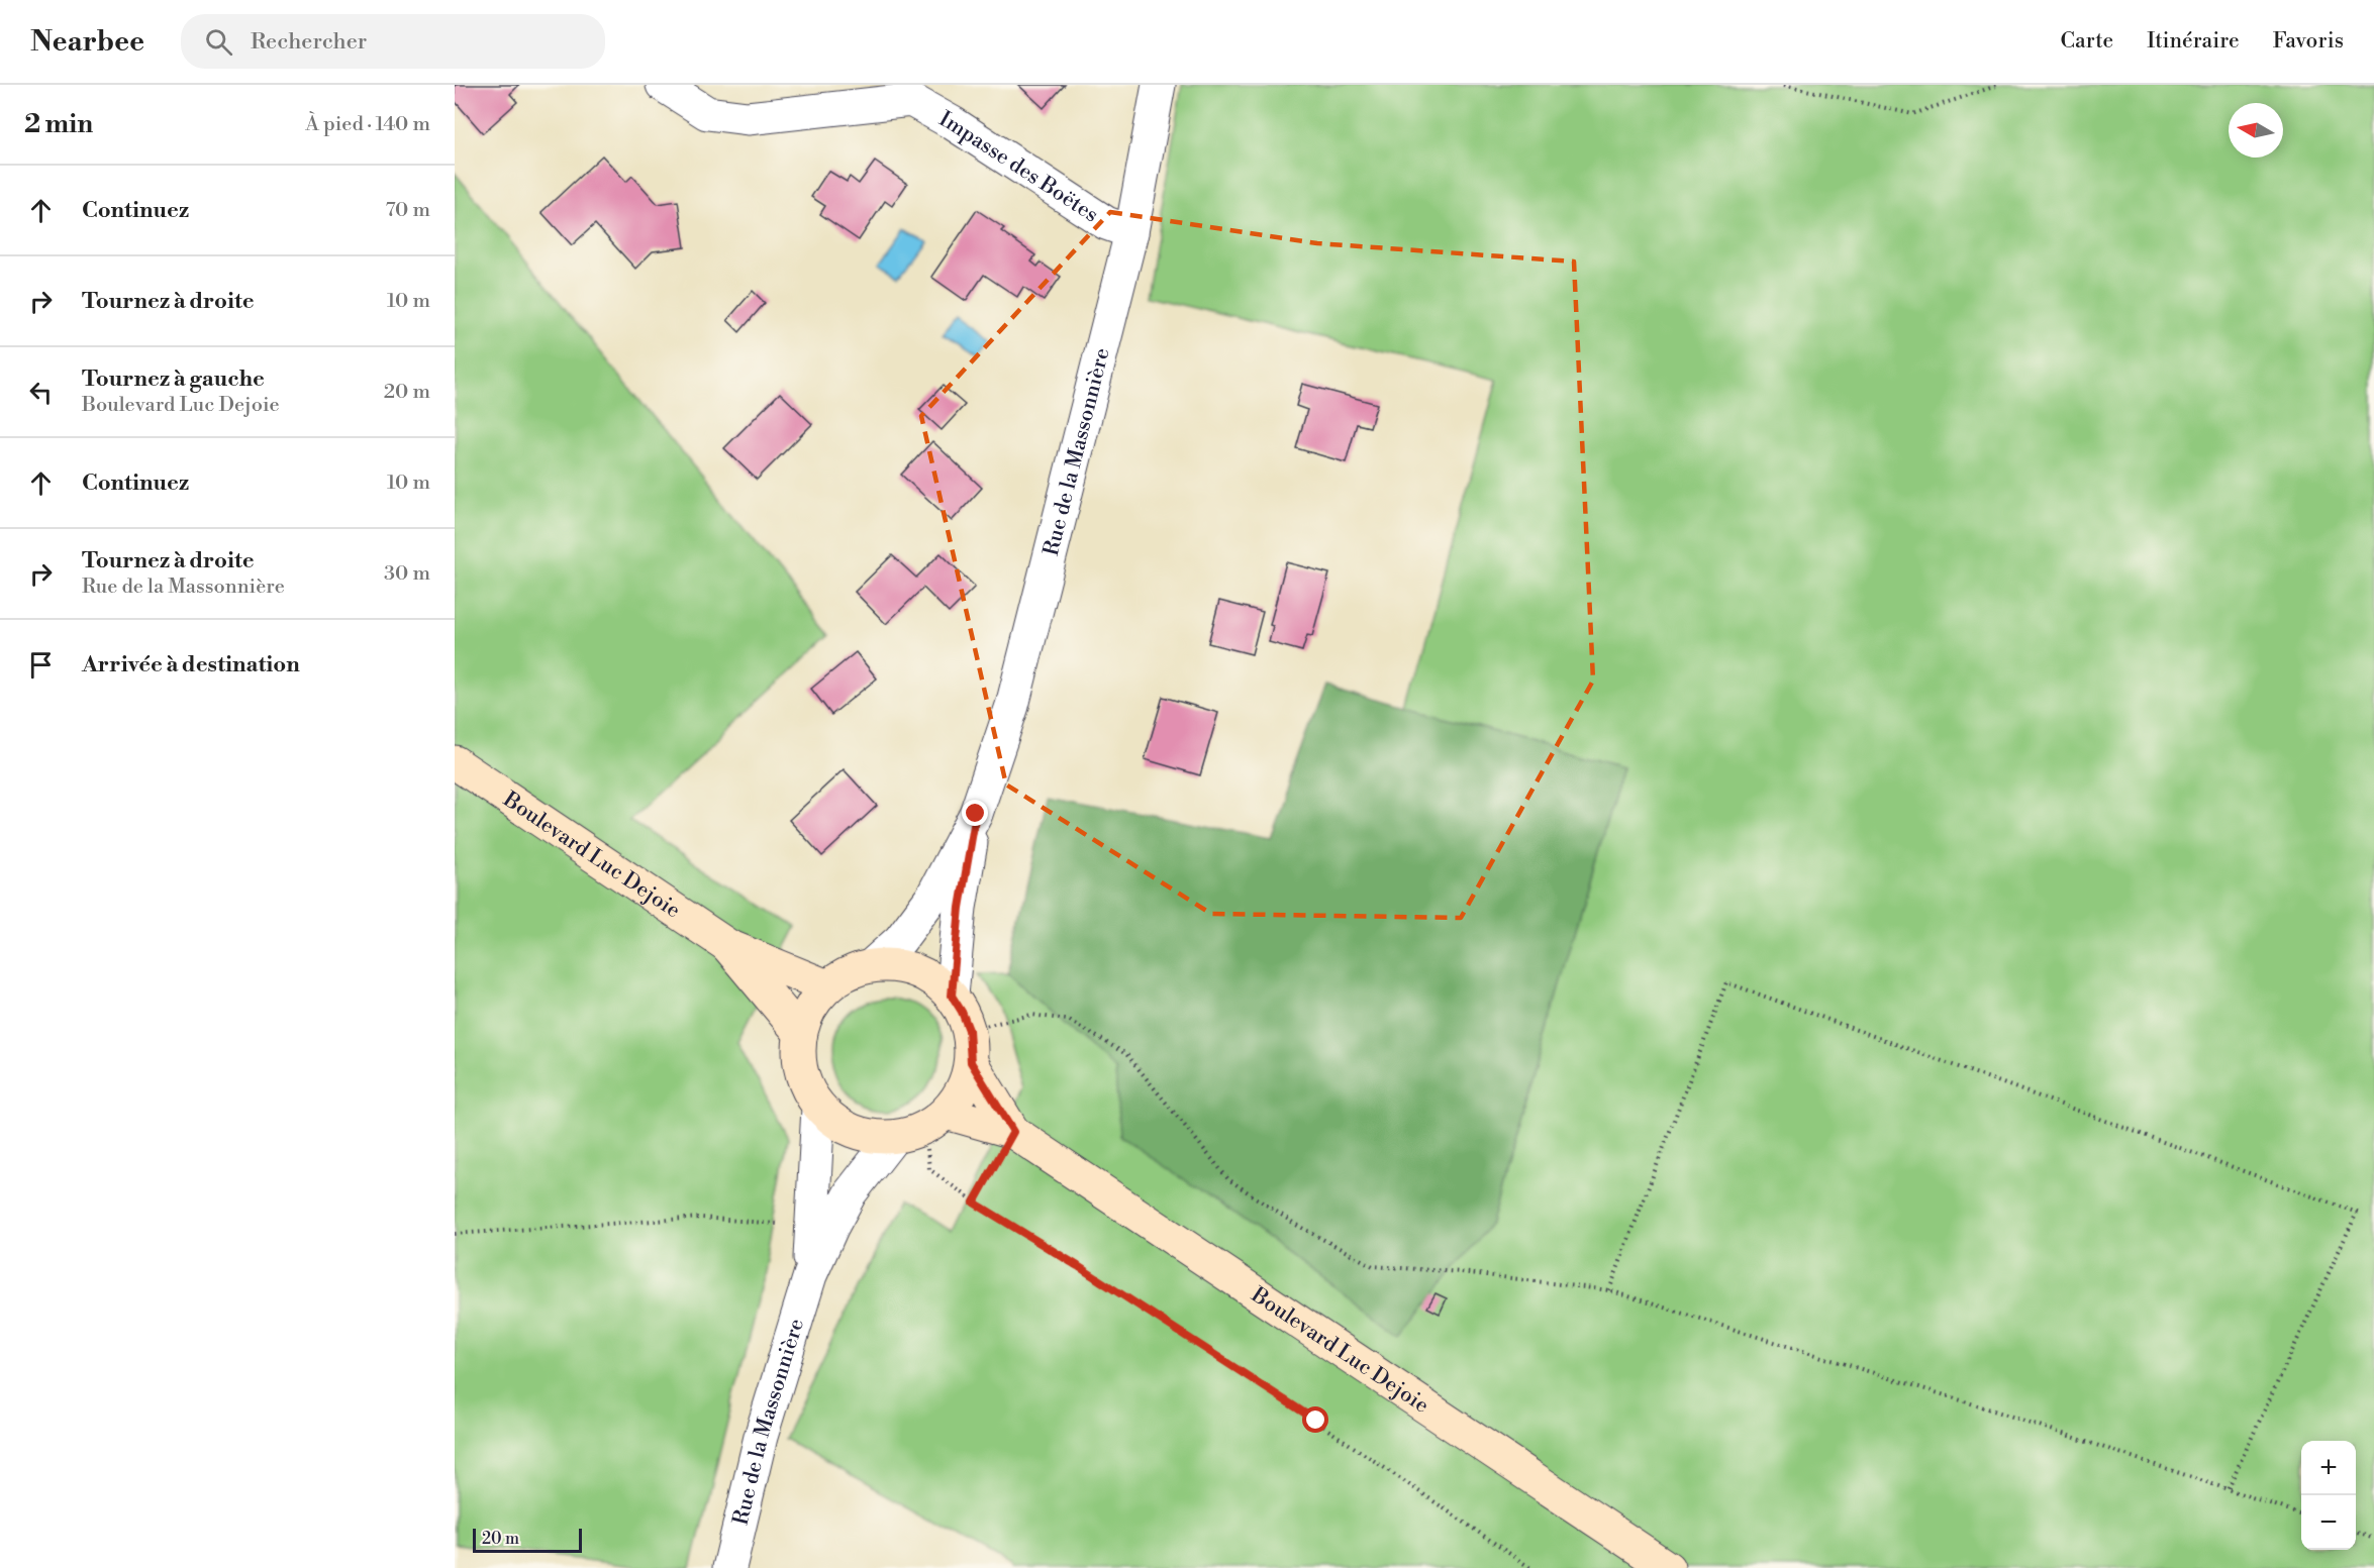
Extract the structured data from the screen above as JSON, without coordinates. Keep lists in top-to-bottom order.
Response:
{
  "streets": {
    "main road": ["Boulevard Luc Dejoie"],
    "street": ["Impasse des Boëtes", "Rue de la Massonnière"]
  },
  "crossings": [
    ["Impasse des Boëtes", "Rue de la Massonnière"],
    ["Rue de la Massonnière", "Boulevard Luc Dejoie"]
  ],
  "scale_bar": "20 m",
  "north": "left",
  "page": {
    "header": "Nearbee",
    "search": "Rechercher",
    "nav": ["Carte", "Itinéraire", "Favoris"],
    "heading": ["2 min", "À pied · 140 m"],
    "list": [
      ["Continuez", "70 m"],
      ["Tournez à droite", "10 m"],
      ["Tournez à gauche", "Boulevard Luc Dejoie", "20 m"],
      ["Continuez", "10 m"],
      ["Tournez à droite", "Rue de la Massonnière", "30 m"],
      "Arrivée à destination"
    ],
    "map_buttons": ["+", "−"],
    "scale": "20 m"
  }
}
